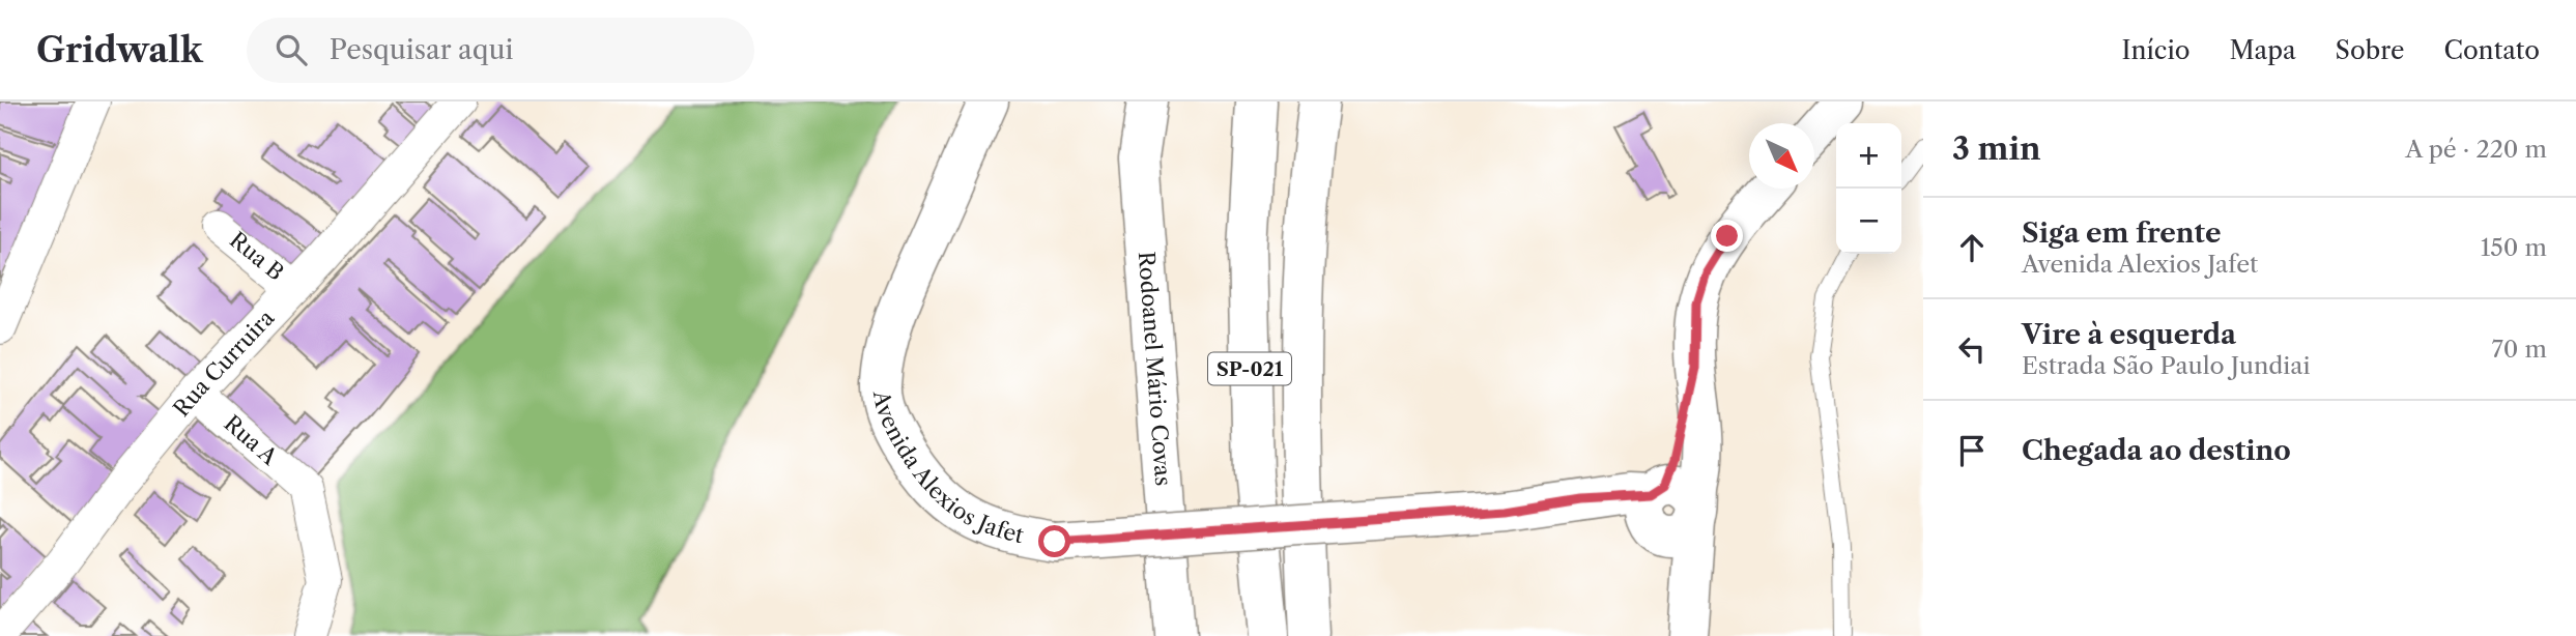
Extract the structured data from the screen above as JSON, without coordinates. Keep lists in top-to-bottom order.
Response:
{
  "streets": {
    "main road": ["Rodoanel Mário Covas", "SP-021", "Avenida Alexios Jafet"],
    "street": ["Rua B", "Rua Curruira", "Rua A"]
  },
  "crossings": [
    ["Rua B", "Rua Curruira"],
    ["Rua Curruira", "Rua A"]
  ],
  "north": "bottom right",
  "page": {
    "header": "Gridwalk",
    "search": "Pesquisar aqui",
    "nav": [
      "Início",
      "Mapa",
      "Sobre",
      "Contato"
    ],
    "heading": ["3 min", "A pé · 220 m"],
    "map_buttons": ["+", "−"],
    "list": [
      ["Siga em frente", "Avenida Alexios Jafet", "150 m"],
      ["Vire à esquerda", "Estrada São Paulo Jundiai", "70 m"],
      "Chegada ao destino"
    ]
  }
}
